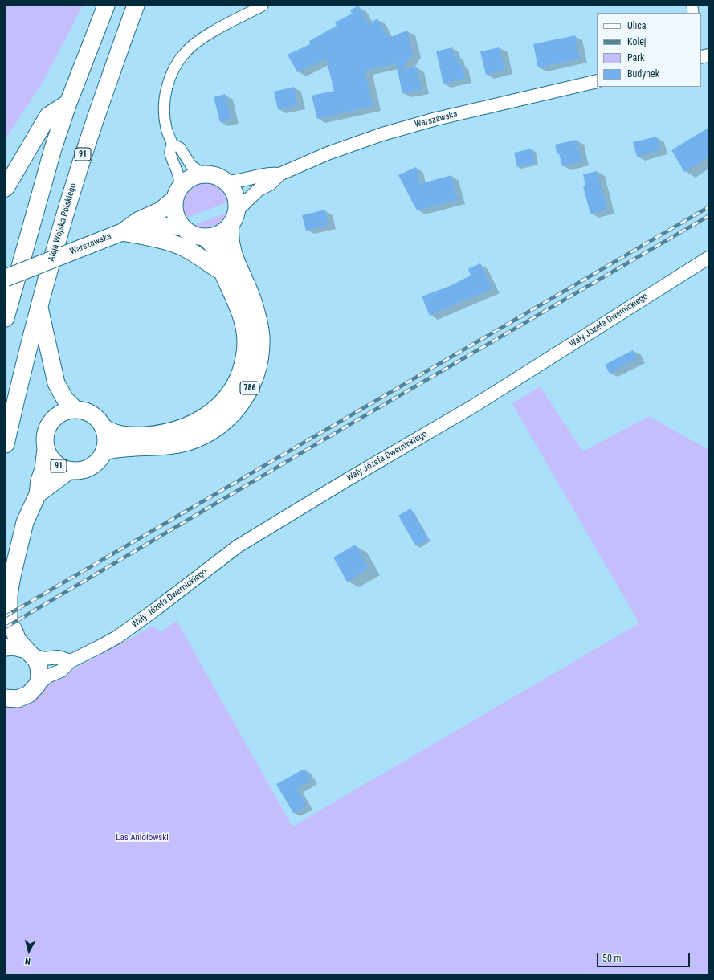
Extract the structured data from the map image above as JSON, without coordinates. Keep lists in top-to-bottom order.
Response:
{
  "streets": {
    "main road": [
      "Warszawska",
      "91",
      "Aleja Wojska Polskiego",
      "786"
    ],
    "street": ["Wały Józefa Dwernickiego"]
  },
  "crossings": [
    ["Warszawska", "91"],
    ["Warszawska", "786"],
    ["91", "786"]
  ],
  "parks": ["Las Aniołowski"],
  "legend": [
    "Ulica",
    "Kolej",
    "Park",
    "Budynek"
  ],
  "scale_bar": "50 m",
  "north": "bottom"
}
